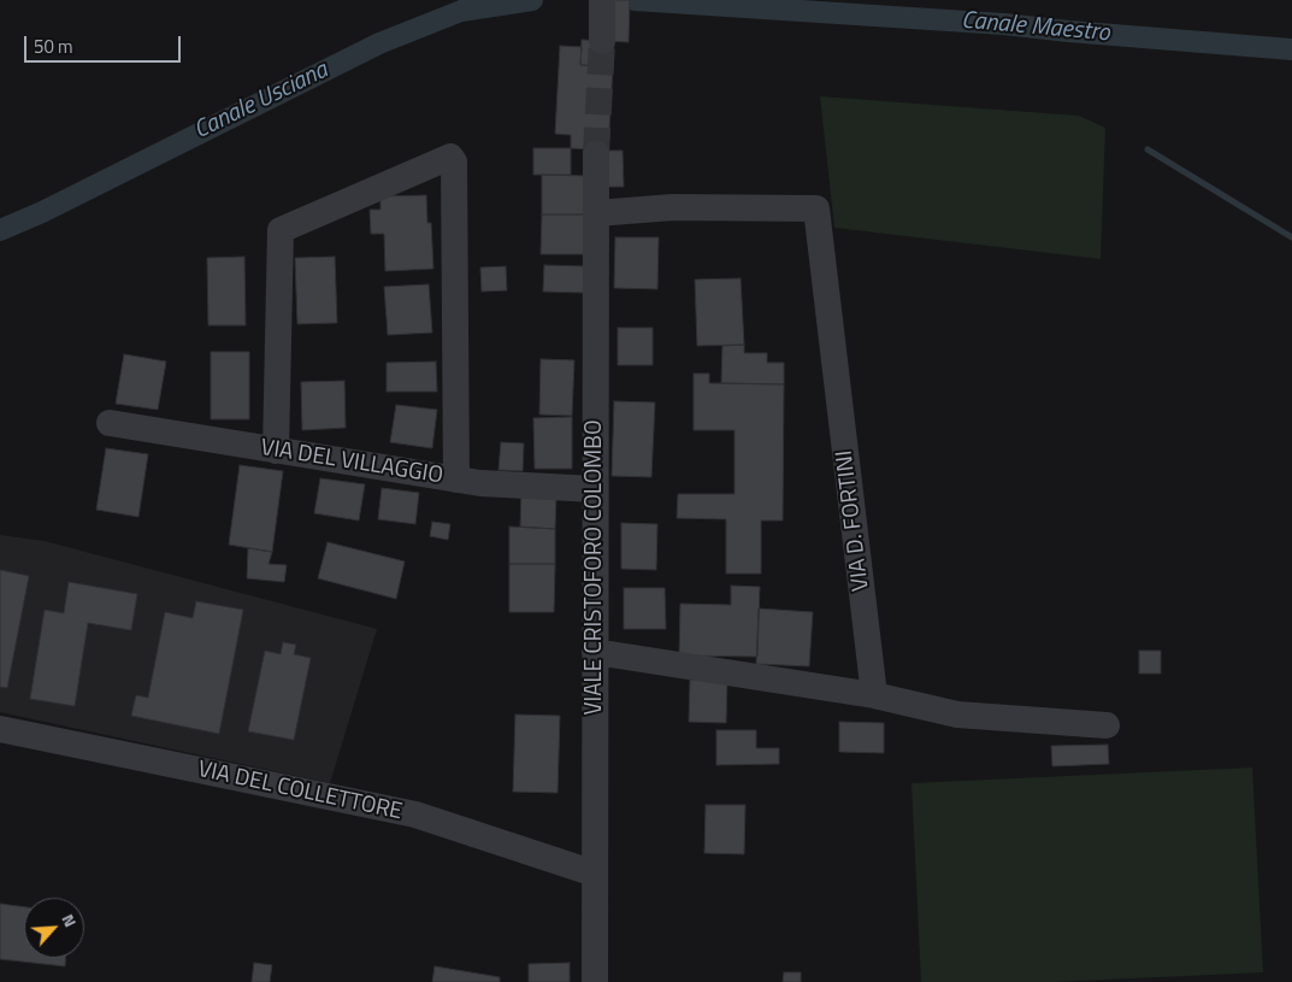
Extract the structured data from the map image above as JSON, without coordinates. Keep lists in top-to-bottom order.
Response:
{
  "streets": {
    "street": [
      "VIA DEL VILLAGGIO",
      "VIA D. FORTINI",
      "VIALE CRISTOFORO COLOMBO",
      "VIA DEL COLLETTORE"
    ]
  },
  "crossings": [
    ["VIA DEL VILLAGGIO", "VIALE CRISTOFORO COLOMBO"],
    ["VIA D. FORTINI", "VIALE CRISTOFORO COLOMBO"],
    ["VIALE CRISTOFORO COLOMBO", "VIA DEL COLLETTORE"]
  ],
  "water": ["Canale Maestro", "Canale Usciana"],
  "scale_bar": "50 m",
  "north": "top right"
}
